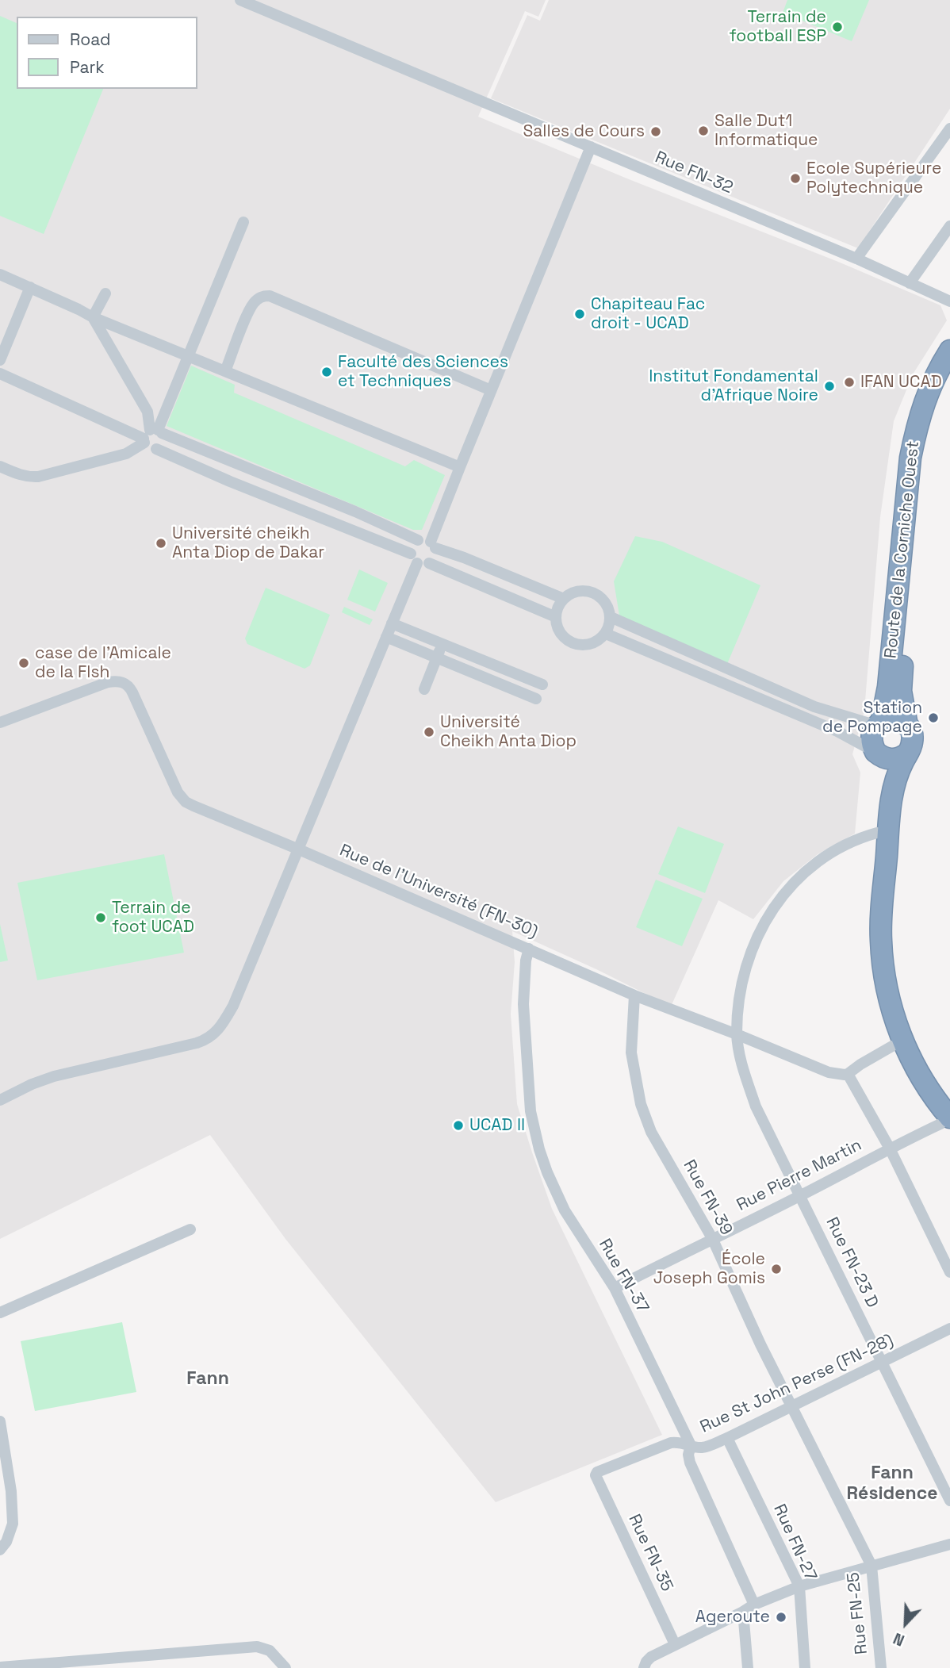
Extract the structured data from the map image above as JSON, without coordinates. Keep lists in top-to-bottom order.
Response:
{
  "streets": {
    "highway": ["Route de la Corniche Ouest"],
    "street": [
      "Rue FN-32",
      "Rue de l'Université (FN-30)",
      "Rue Pierre Martin",
      "Rue FN-39",
      "Rue FN-23 D",
      "Rue FN-37",
      "Rue St John Perse (FN-28)",
      "Rue FN-27",
      "Rue FN-35",
      "Rue FN-25"
    ]
  },
  "crossings": [
    ["Rue de l'Université (FN-30)", "Rue FN-39"],
    ["Rue de l'Université (FN-30)", "Rue FN-23 D"],
    ["Rue de l'Université (FN-30)", "Rue FN-37"],
    ["Rue Pierre Martin", "Rue FN-39"],
    ["Rue Pierre Martin", "Rue FN-23 D"],
    ["Rue Pierre Martin", "Rue FN-37"],
    ["Rue FN-39", "Rue St John Perse (FN-28)"],
    ["Rue FN-39", "Rue FN-25"],
    ["Rue FN-23 D", "Rue St John Perse (FN-28)"],
    ["Rue FN-37", "Rue St John Perse (FN-28)"],
    ["Rue St John Perse (FN-28)", "Rue FN-27"],
    ["Rue St John Perse (FN-28)", "Rue FN-35"],
    ["Rue St John Perse (FN-28)", "Rue FN-25"]
  ],
  "districts": ["Fann", "Fann Résidence"],
  "places": [
    "Terrain de football ESP",
    "Salle Dut1 Informatique",
    "Salles de Cours",
    "Ecole Supérieure Polytechnique",
    "Chapiteau Fac droit - UCAD",
    "Faculté des Sciences et Techniques",
    "IFAN UCAD",
    "Institut Fondamental d'Afrique Noire",
    "Université cheikh Anta Diop de Dakar",
    "case de l'Amicale de la Flsh",
    "Station de Pompage",
    "Université Cheikh Anta Diop",
    "Terrain de foot UCAD",
    "UCAD II",
    "École Joseph Gomis",
    "Ageroute"
  ],
  "legend": ["Road", "Park"],
  "north": "bottom left"
}
